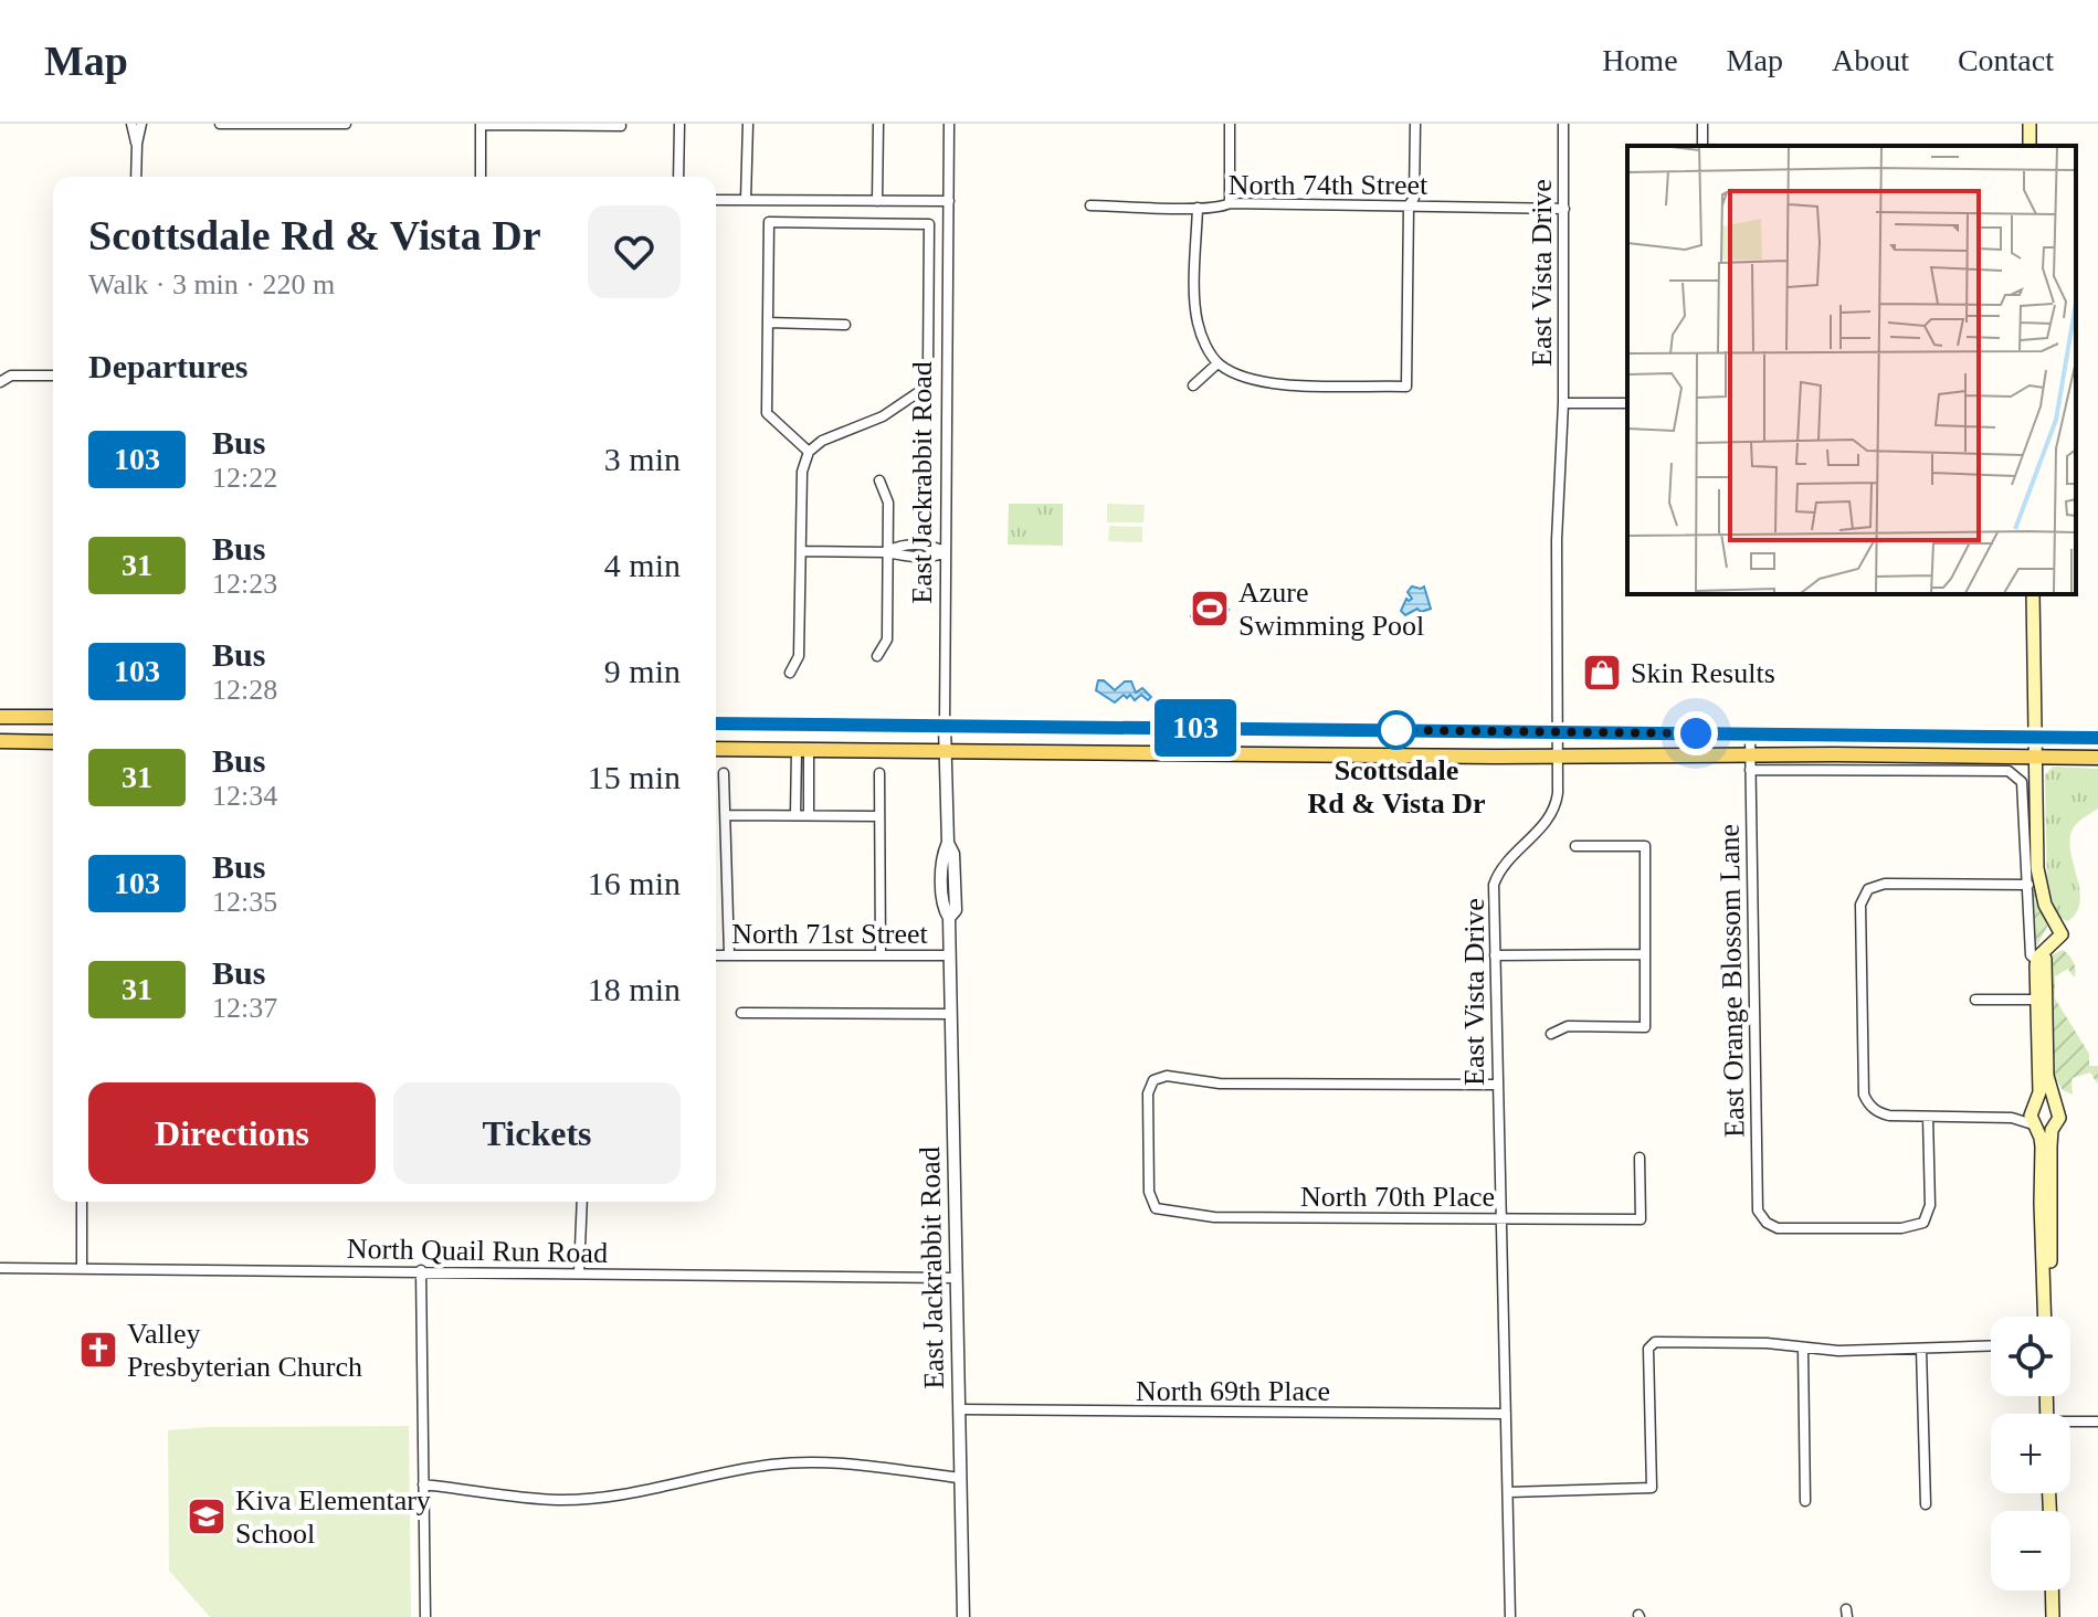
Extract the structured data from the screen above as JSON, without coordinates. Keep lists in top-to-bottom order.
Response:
{
  "streets": {
    "street": [
      "North 74th Street",
      "East Vista Drive",
      "East Jackrabbit Road",
      "North 71st Street",
      "East Orange Blossom Lane",
      "North 70th Place",
      "North Quail Run Road",
      "North 69th Place"
    ]
  },
  "crossings": [
    ["North 74th Street", "East Vista Drive"],
    ["East Vista Drive", "North 70th Place"],
    ["East Vista Drive", "North 69th Place"],
    ["East Jackrabbit Road", "North 71st Street"],
    ["East Jackrabbit Road", "North Quail Run Road"],
    ["East Jackrabbit Road", "North 69th Place"]
  ],
  "places": {
    "sports": ["Azure Swimming Pool"],
    "shop": ["Skin Results"],
    "other": ["Scottsdale Rd & Vista Dr"],
    "church": ["Valley Presbyterian Church"],
    "school or university": ["Kiva Elementary School"]
  },
  "lines": ["bus line 103"],
  "page": {
    "header": "Map",
    "nav": [
      "Home",
      "Map",
      "About",
      "Contact"
    ],
    "on_map": "103",
    "heading": [
      ["Scottsdale Rd & Vista Dr", "Walk · 3 min · 220 m"],
      "Departures"
    ],
    "list": [
      {
        "mark": "103",
        "name": "Bus",
        "note": "12:22",
        "value": "3 min"
      },
      {
        "mark": "31",
        "name": "Bus",
        "note": "12:23",
        "value": "4 min"
      },
      {
        "mark": "103",
        "name": "Bus",
        "note": "12:28",
        "value": "9 min"
      },
      {
        "mark": "31",
        "name": "Bus",
        "note": "12:34",
        "value": "15 min"
      },
      {
        "mark": "103",
        "name": "Bus",
        "note": "12:35",
        "value": "16 min"
      },
      {
        "mark": "31",
        "name": "Bus",
        "note": "12:37",
        "value": "18 min"
      }
    ],
    "buttons": ["Directions", "Tickets"],
    "map_buttons": ["+", "−"]
  }
}
